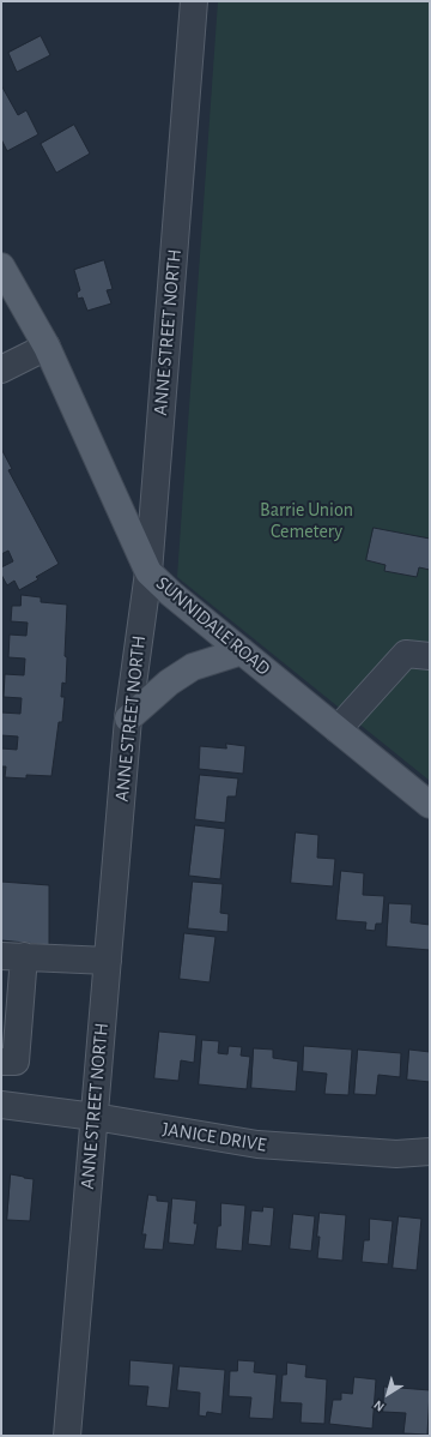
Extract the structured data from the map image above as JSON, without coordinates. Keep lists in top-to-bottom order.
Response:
{
  "streets": {
    "main road": ["SUNNIDALE ROAD"],
    "street": ["ANNE STREET NORTH", "JANICE DRIVE"]
  },
  "crossings": [
    ["ANNE STREET NORTH", "SUNNIDALE ROAD"],
    ["ANNE STREET NORTH", "JANICE DRIVE"]
  ],
  "parks": ["Barrie Union Cemetery"],
  "north": "bottom left"
}
